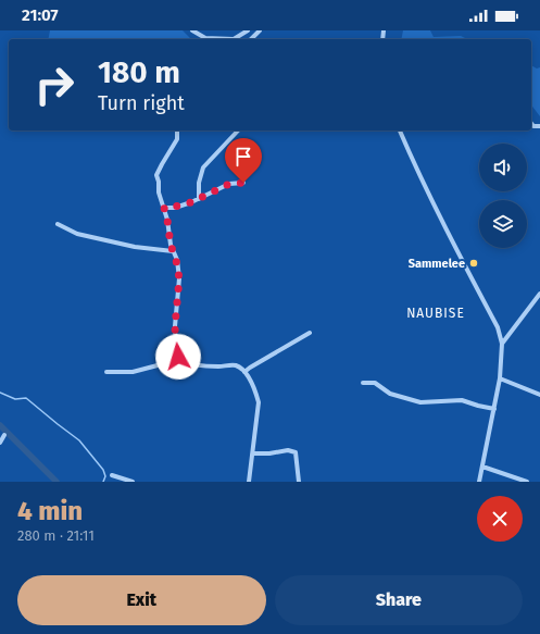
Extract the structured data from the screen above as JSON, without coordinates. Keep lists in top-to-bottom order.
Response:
{
  "districts": ["NAUBISE"],
  "places": ["Sammelee"],
  "page": {
    "status": "21:07",
    "turn": ["180 m", "Turn right"],
    "heading": ["4 min", "280 m · 21:11"],
    "buttons": ["Exit", "Share"]
  }
}
